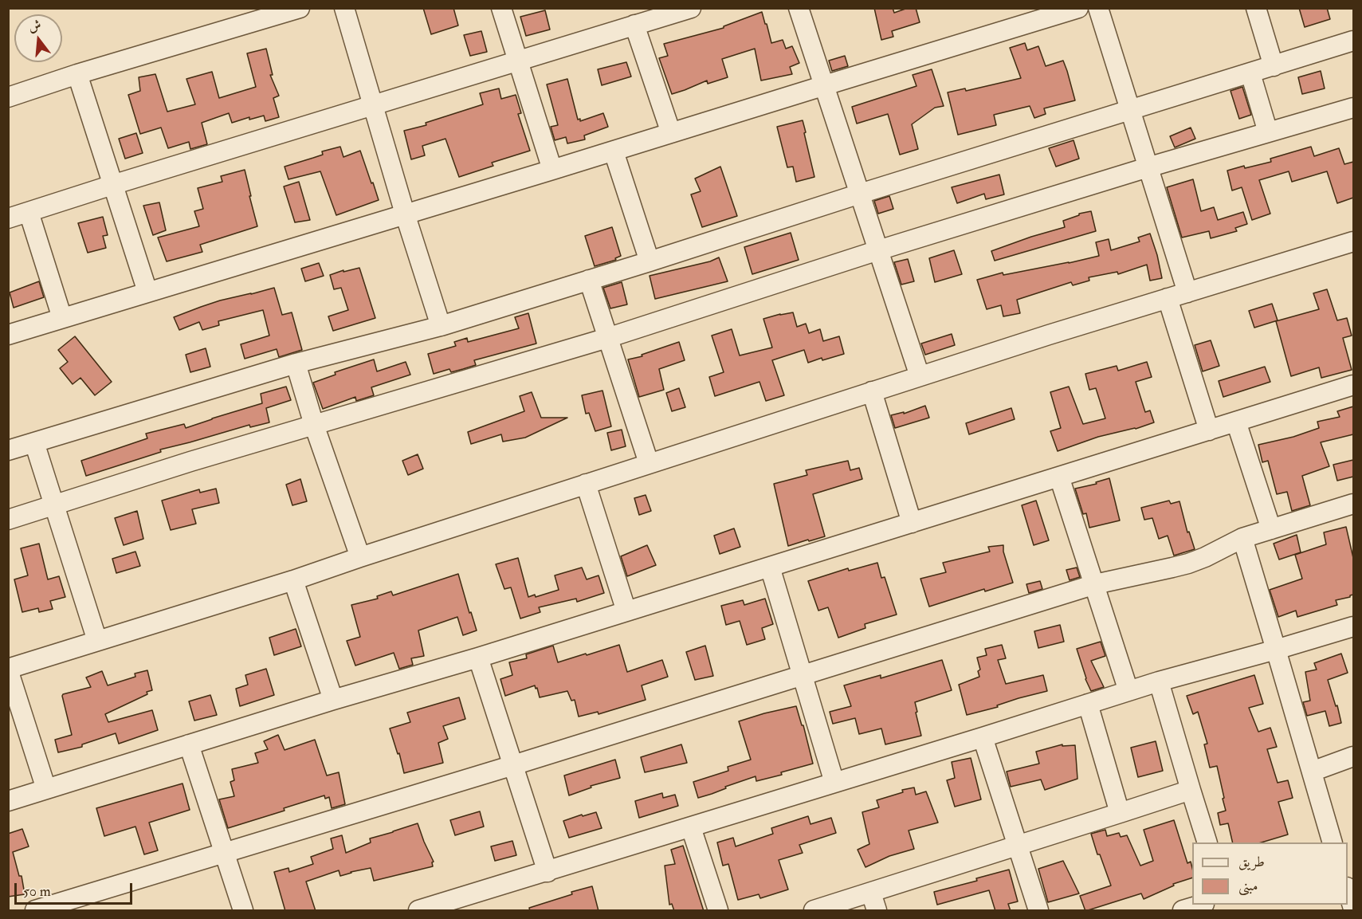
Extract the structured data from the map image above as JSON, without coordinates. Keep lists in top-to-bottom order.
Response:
{
  "legend": ["طريق", "مبنى"],
  "scale_bar": "50 m",
  "north": "top"
}
